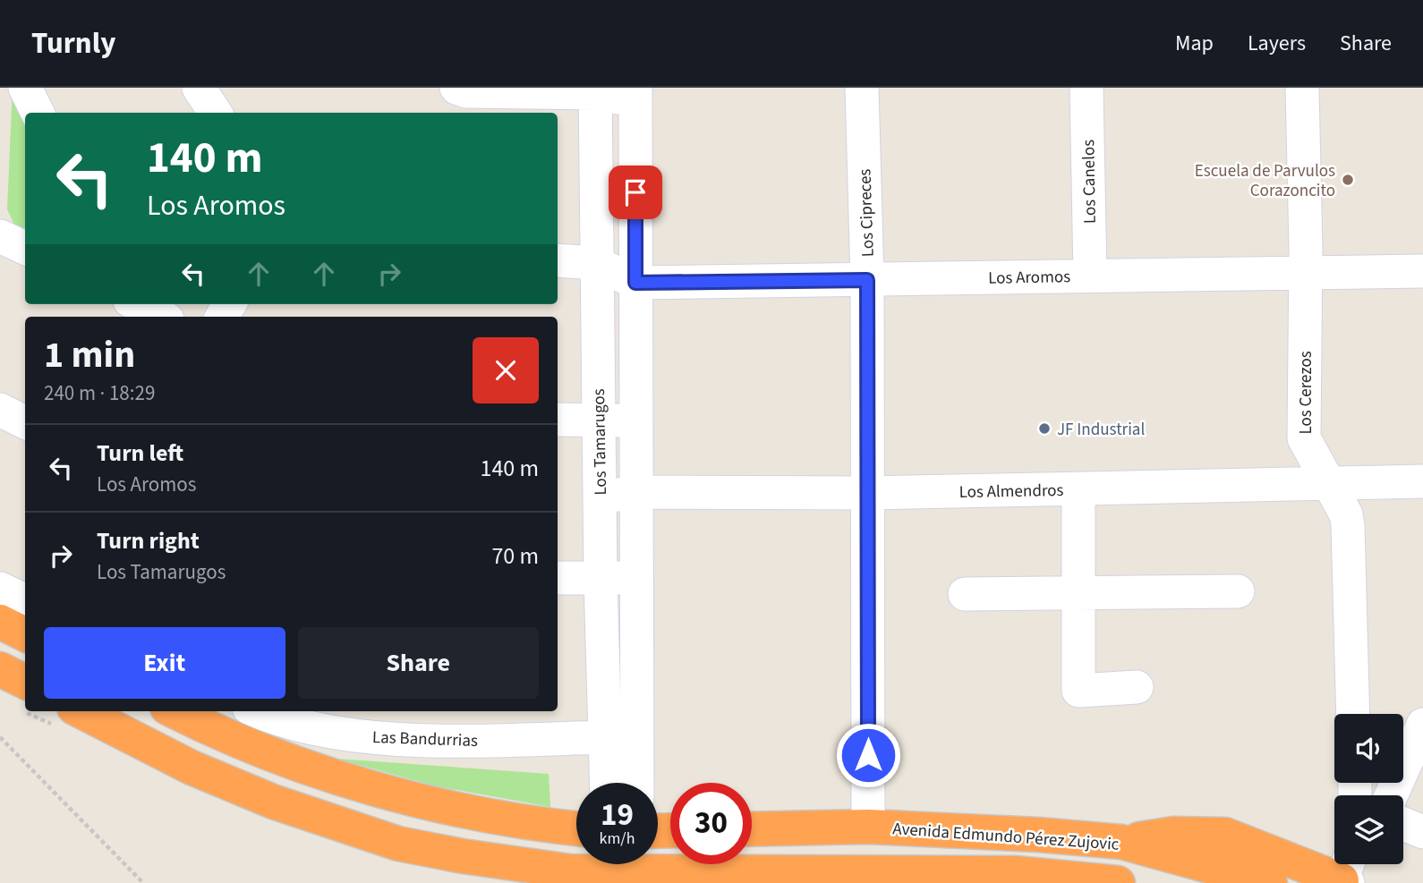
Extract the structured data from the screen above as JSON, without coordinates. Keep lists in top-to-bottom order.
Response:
{
  "streets": {
    "highway": ["Avenida Edmundo Pérez Zujovic"],
    "street": [
      "Los Canelos",
      "Los Cipreces",
      "Los Aromos",
      "Los Cerezos",
      "Los Tamarugos",
      "Los Almendros",
      "Las Bandurrias"
    ]
  },
  "crossings": [
    ["Los Canelos", "Los Aromos"],
    ["Los Cipreces", "Los Aromos"],
    ["Los Cipreces", "Los Almendros"],
    ["Los Cipreces", "Avenida Edmundo Pérez Zujovic"],
    ["Los Aromos", "Los Cerezos"],
    ["Los Cerezos", "Los Almendros"],
    ["Los Tamarugos", "Los Almendros"],
    ["Los Tamarugos", "Las Bandurrias"]
  ],
  "places": ["Escuela de Parvulos Corazoncito", "JF Industrial"],
  "page": {
    "header": "Turnly",
    "nav": ["Map", "Layers", "Share"],
    "turn": ["140 m", "Los Aromos"],
    "heading": ["1 min", "240 m · 18:29"],
    "list": [
      {
        "name": "Turn left",
        "note": "Los Aromos",
        "value": "140 m"
      },
      {
        "name": "Turn right",
        "note": "Los Tamarugos",
        "value": "70 m"
      }
    ],
    "buttons": ["Exit", "Share"],
    "speed": "19 km/h",
    "limit": "30"
  }
}
